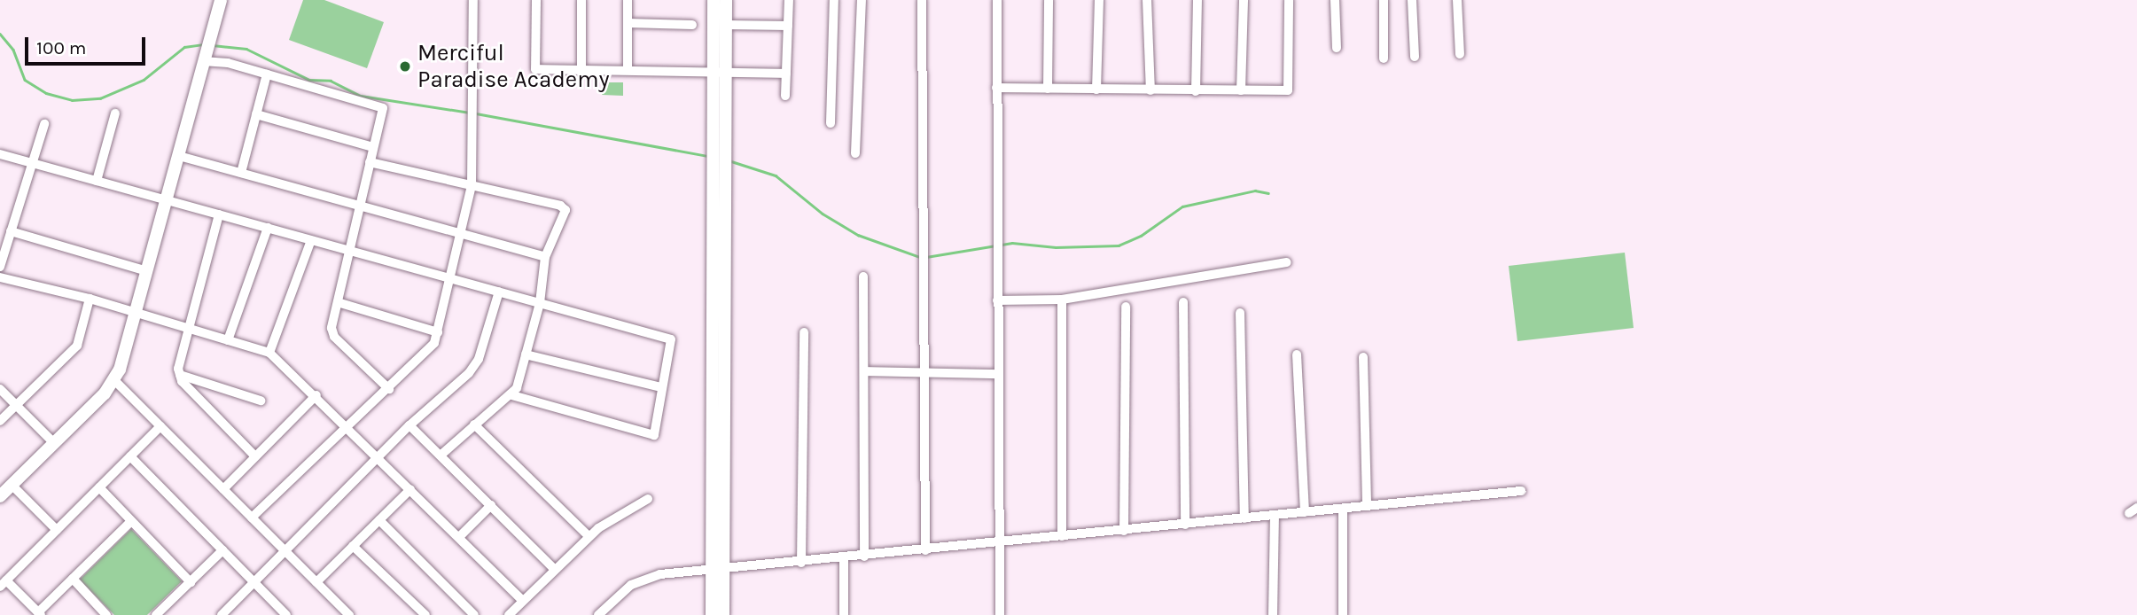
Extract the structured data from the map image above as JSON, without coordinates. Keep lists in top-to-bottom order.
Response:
{
  "places": ["Merciful Paradise Academy"],
  "scale_bar": "100 m"
}
